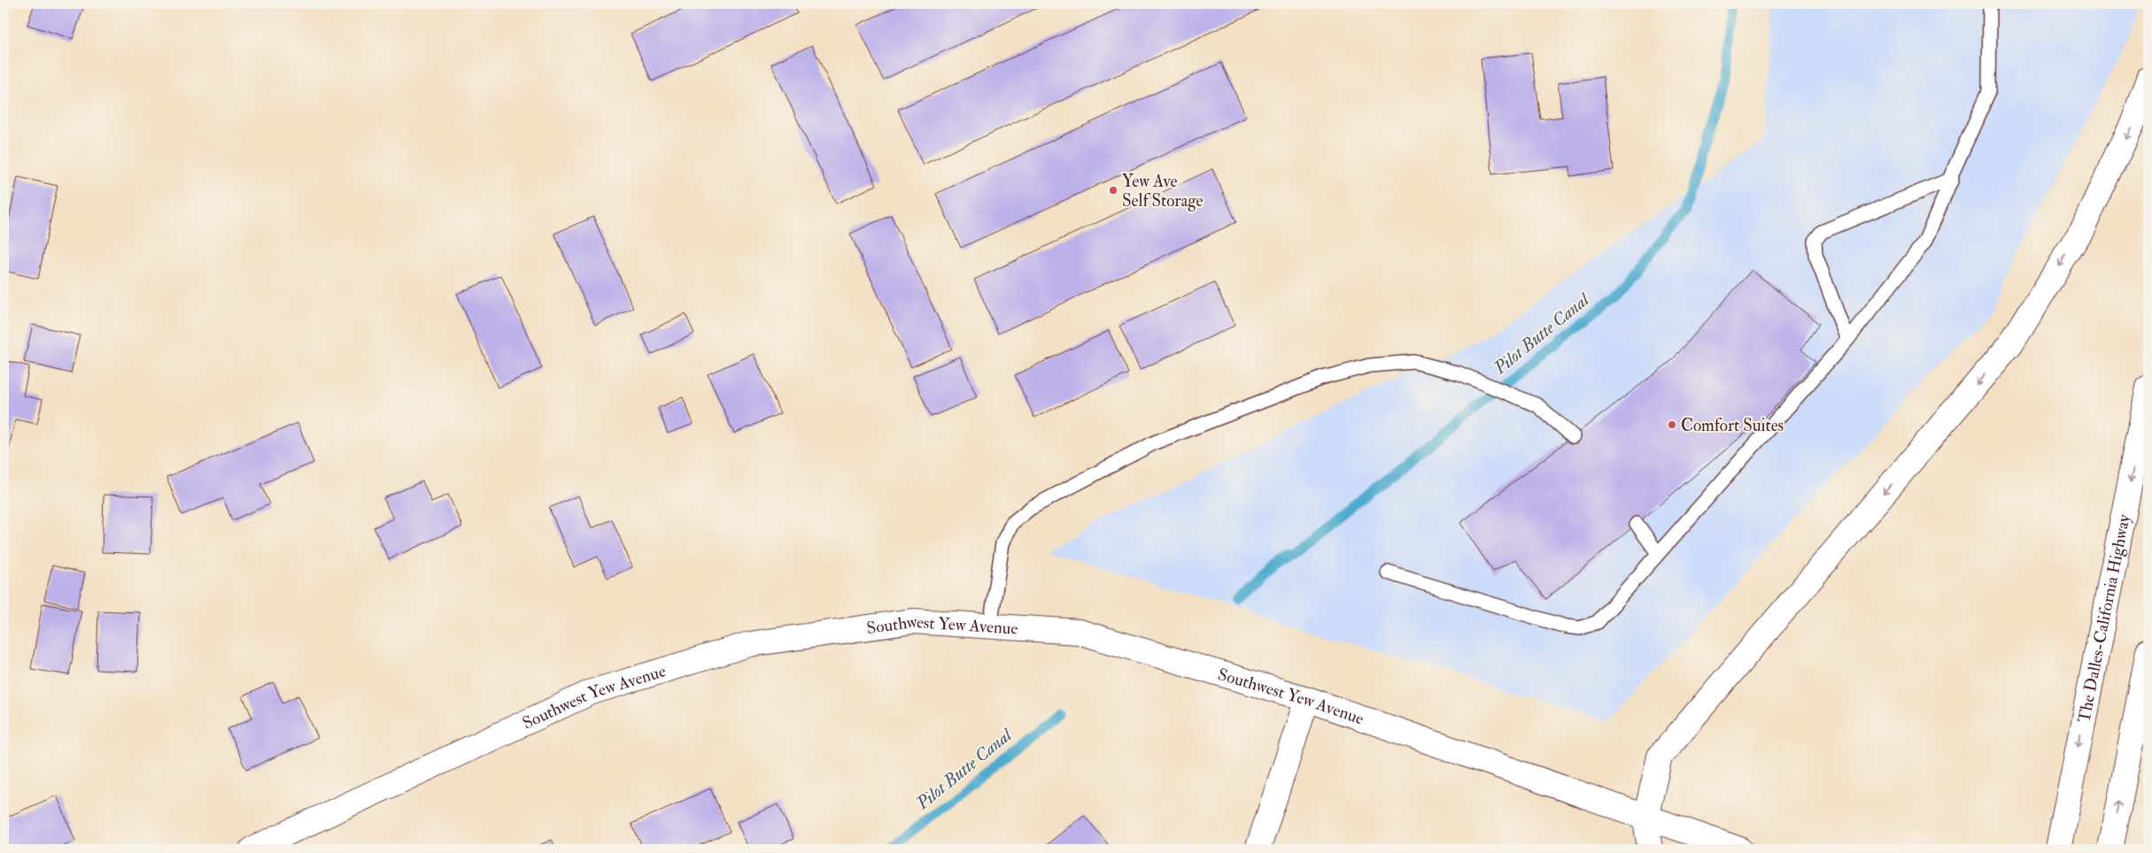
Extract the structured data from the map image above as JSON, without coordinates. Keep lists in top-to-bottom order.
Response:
{
  "streets": {
    "main road": ["The Dalles-California Highway", "Southwest Yew Avenue"]
  },
  "water": ["Pilot Butte Canal"],
  "places": ["Yew Ave Self Storage", "Comfort Suites"]
}
